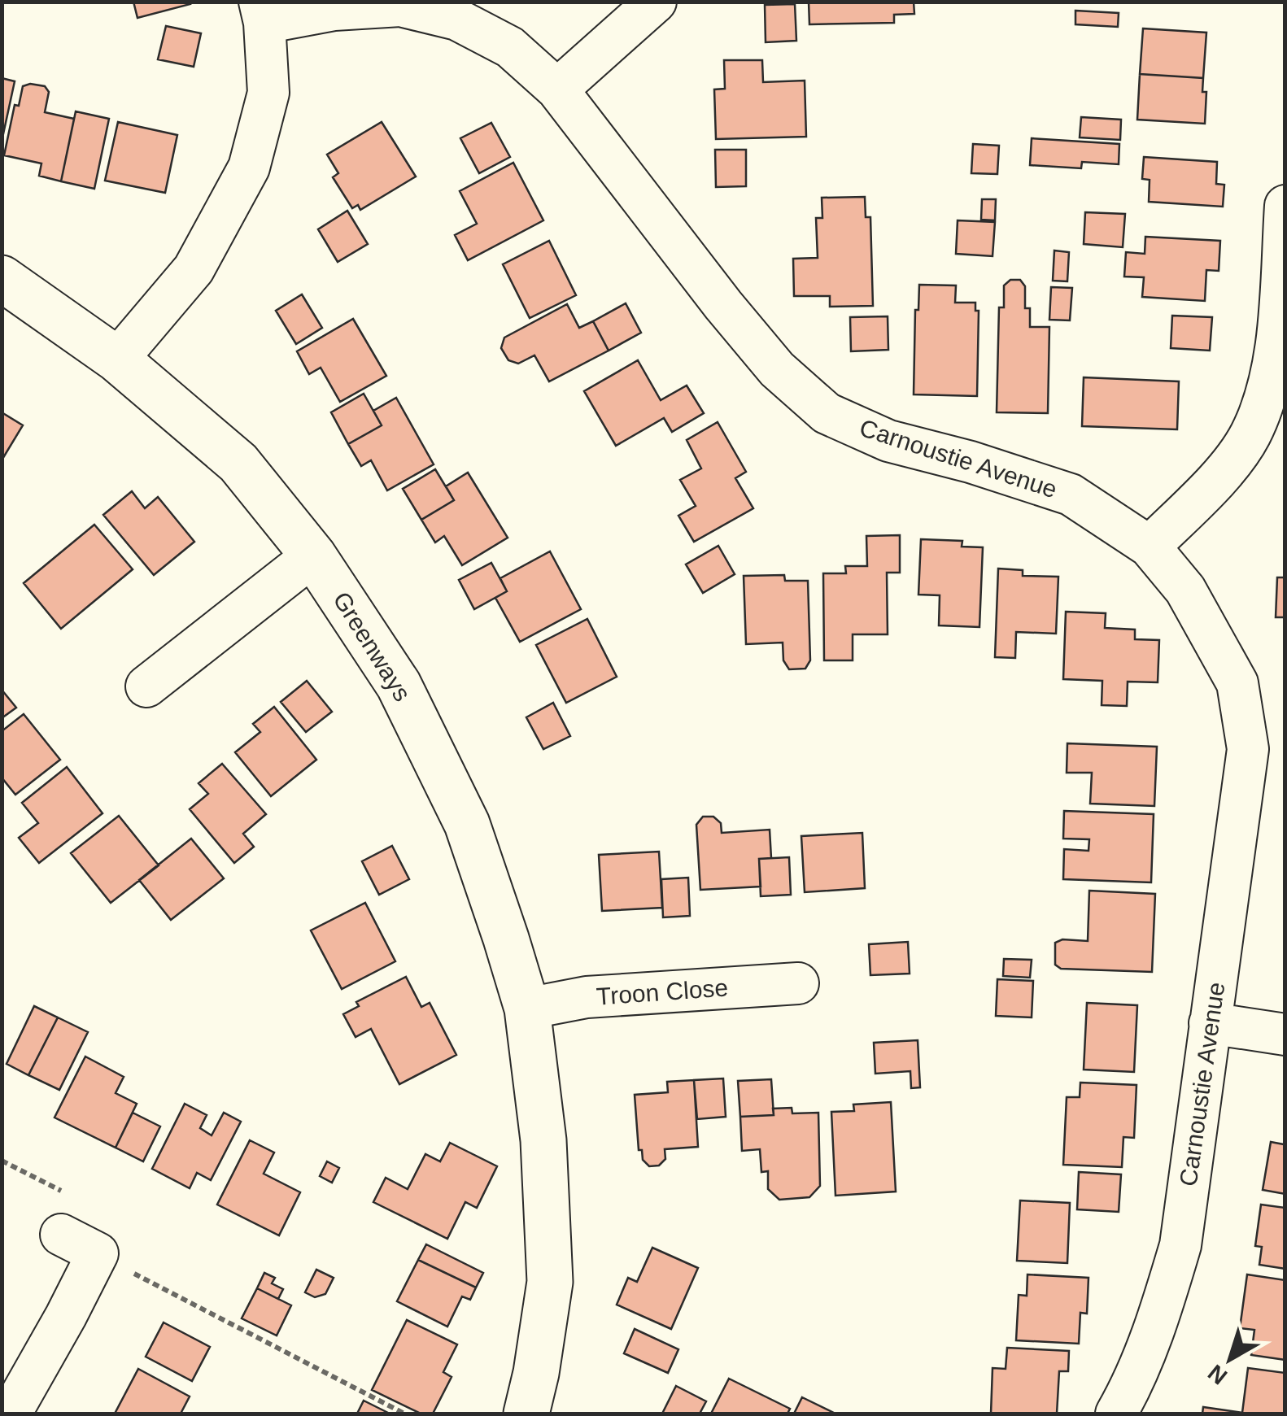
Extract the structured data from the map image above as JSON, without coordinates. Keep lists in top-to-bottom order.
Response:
{
  "streets": {
    "street": ["Carnoustie Avenue", "Greenways", "Troon Close"]
  },
  "crossings": [
    ["Greenways", "Troon Close"]
  ],
  "north": "bottom left"
}
